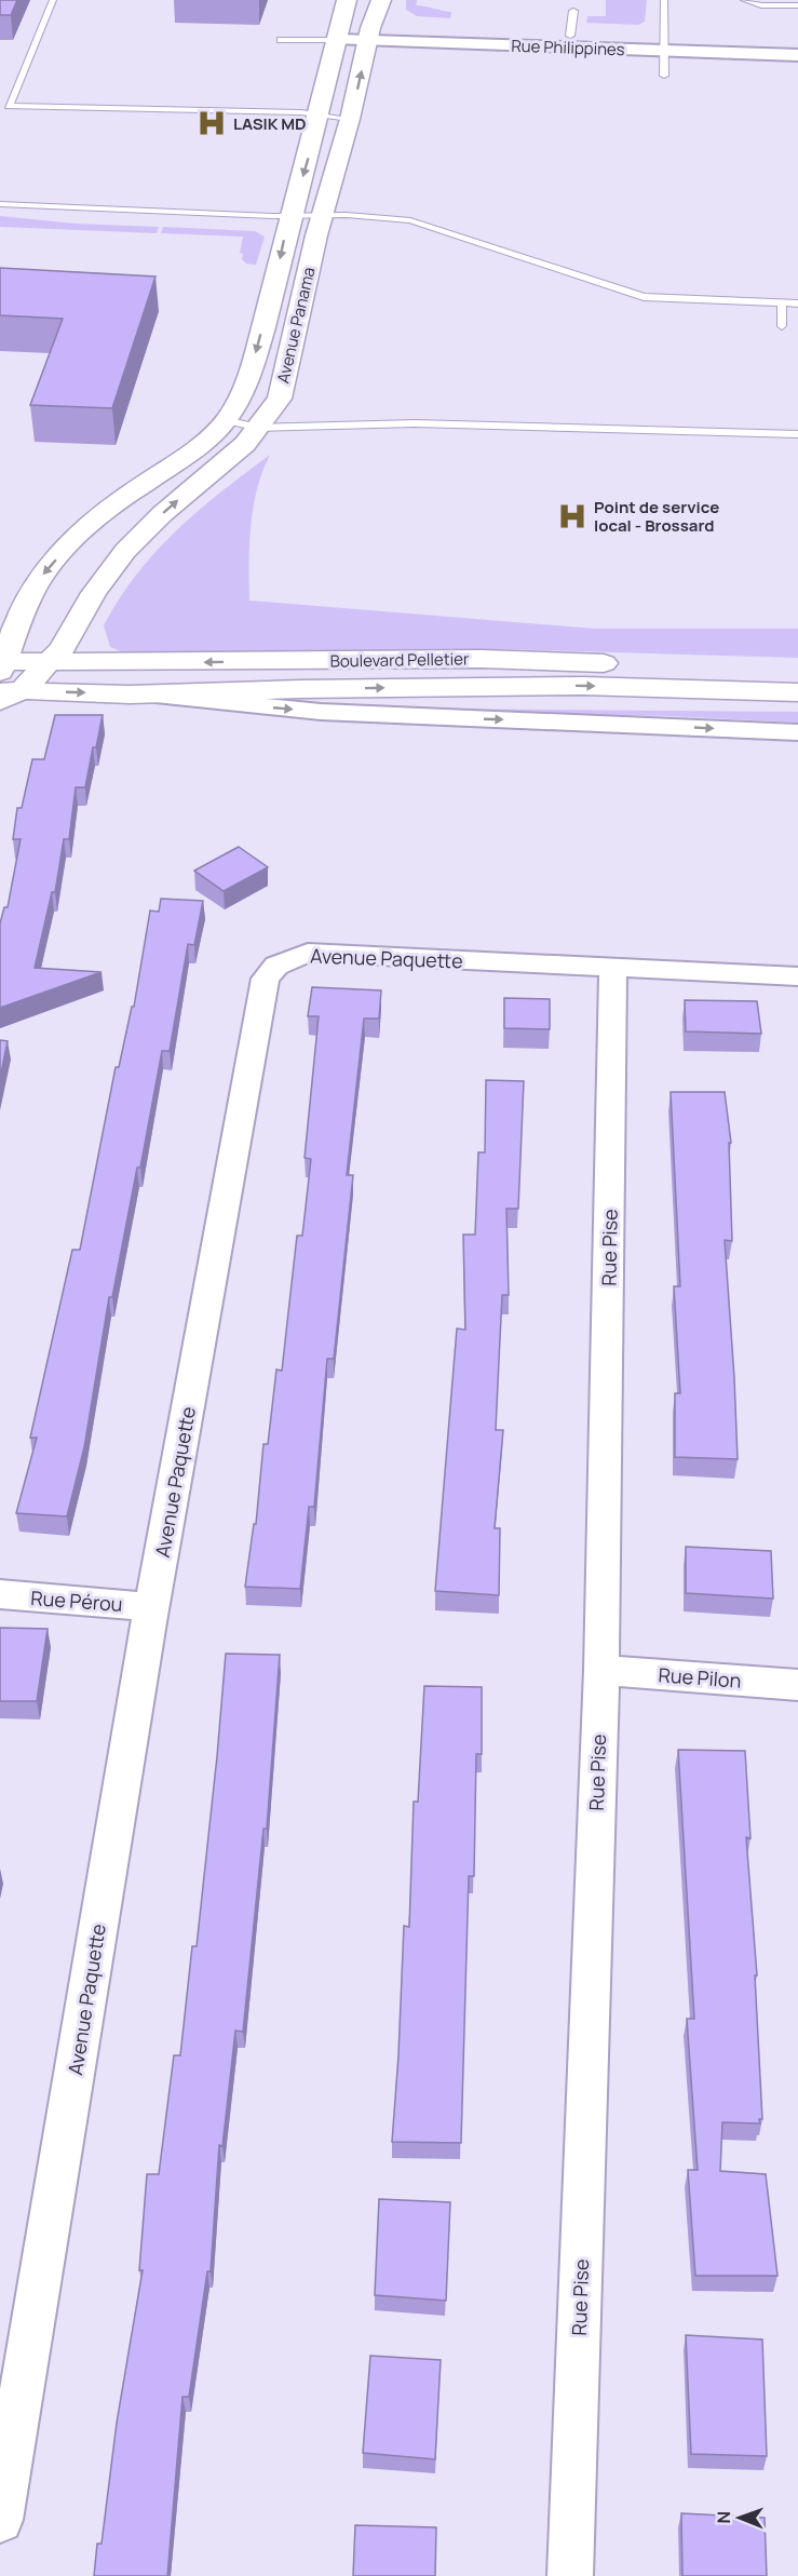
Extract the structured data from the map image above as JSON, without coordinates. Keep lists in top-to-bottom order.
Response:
{
  "streets": {
    "street": [
      "Rue Philippines",
      "Avenue Panama",
      "Boulevard Pelletier",
      "Avenue Paquette",
      "Rue Pise",
      "Rue Pérou",
      "Rue Pilon"
    ]
  },
  "crossings": [
    ["Rue Philippines", "Avenue Panama"],
    ["Avenue Panama", "Boulevard Pelletier"],
    ["Avenue Paquette", "Rue Pise"],
    ["Avenue Paquette", "Rue Pérou"],
    ["Rue Pise", "Rue Pilon"]
  ],
  "places": {
    "hospital": ["LASIK MD", "Point de service local - Brossard"]
  },
  "north": "left"
}
